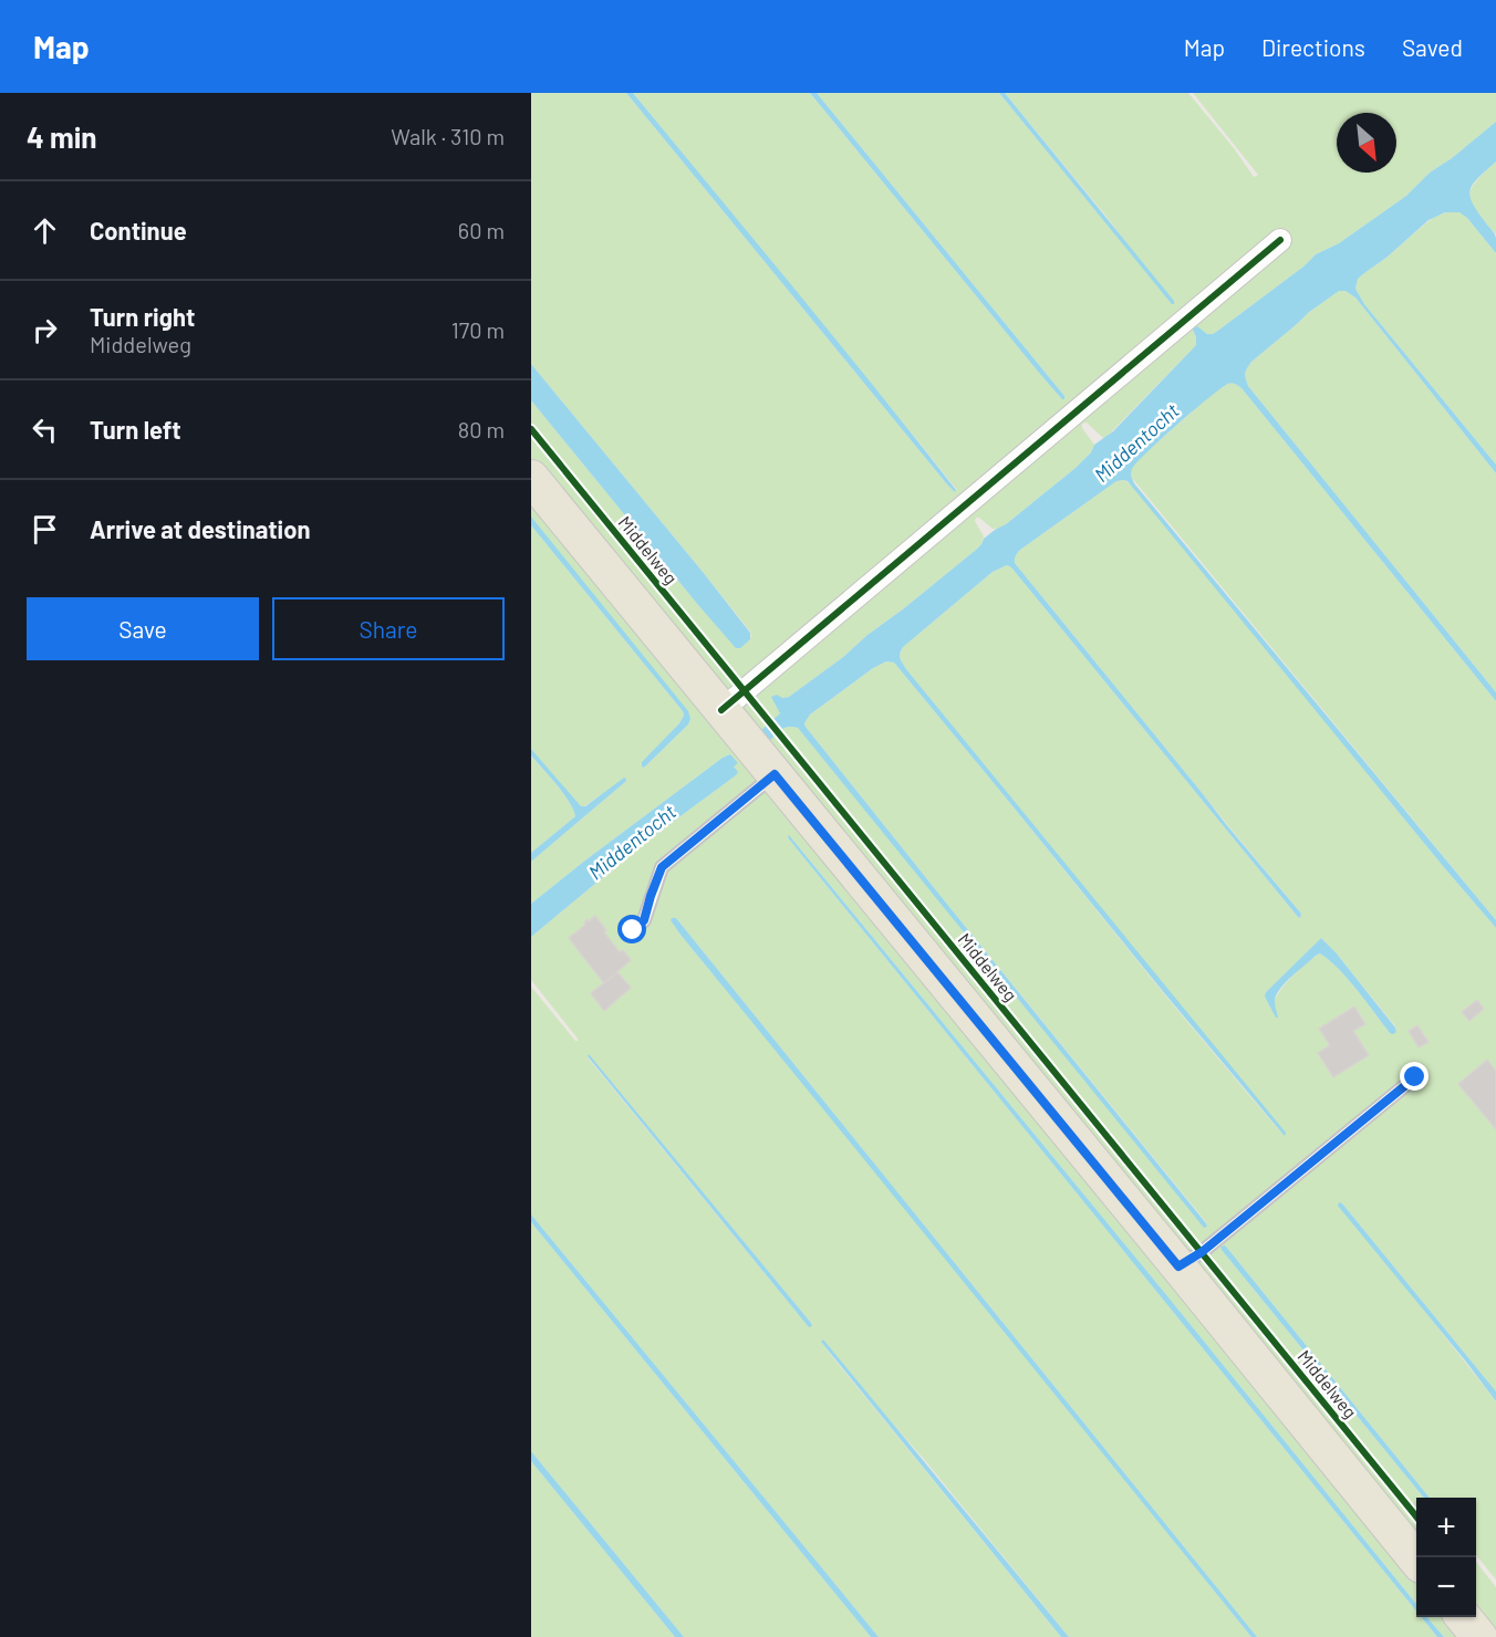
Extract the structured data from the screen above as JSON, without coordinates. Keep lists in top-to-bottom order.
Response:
{
  "streets": {
    "cycle path": ["Middelweg"]
  },
  "water": ["Middentocht"],
  "north": "bottom right",
  "page": {
    "header": "Map",
    "nav": ["Map", "Directions", "Saved"],
    "heading": ["4 min", "Walk · 310 m"],
    "list": [
      ["Continue", "60 m"],
      ["Turn right", "Middelweg", "170 m"],
      ["Turn left", "80 m"],
      "Arrive at destination"
    ],
    "buttons": ["Save", "Share"],
    "map_buttons": ["+", "−"]
  }
}
